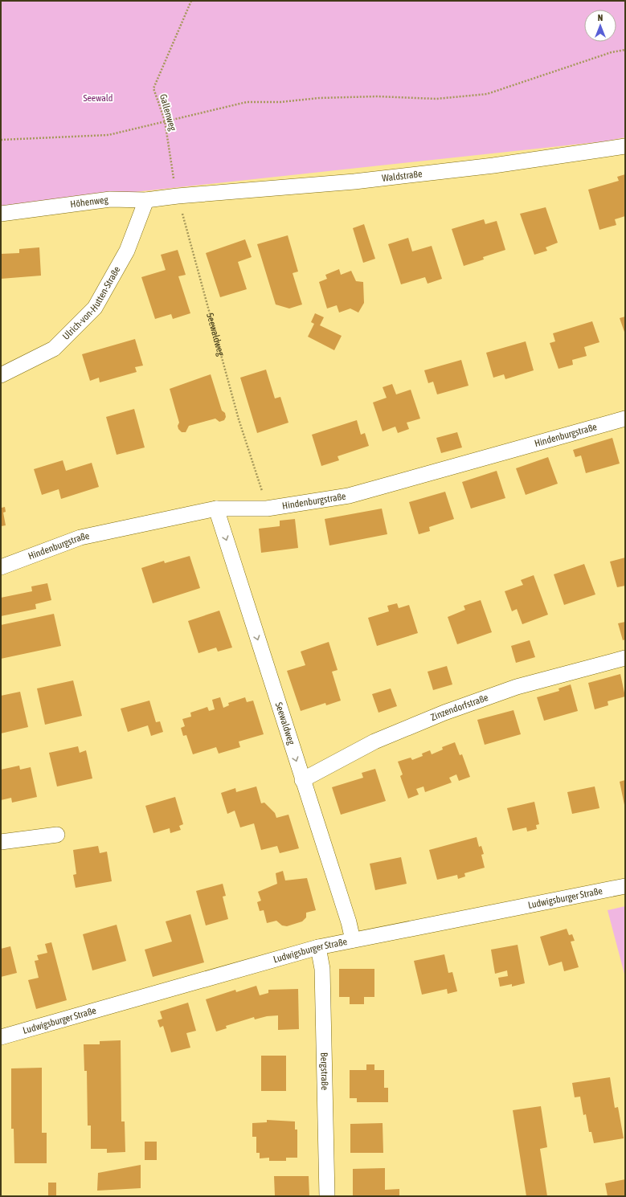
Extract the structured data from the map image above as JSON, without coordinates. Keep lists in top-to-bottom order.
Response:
{
  "streets": {
    "street": [
      "Waldstraße",
      "Höhenweg",
      "Ulrich-von-Hutten-Straße",
      "Seewaldweg",
      "Hindenburgstraße",
      "Zinzendorfstraße",
      "Ludwigsburger Straße",
      "Bergstraße"
    ],
    "path": ["Gallenweg"]
  },
  "crossings": [
    ["Gallenweg", "Waldstraße"],
    ["Gallenweg", "Höhenweg"],
    ["Gallenweg", "Seewaldweg"],
    ["Waldstraße", "Höhenweg"],
    ["Waldstraße", "Seewaldweg"],
    ["Höhenweg", "Ulrich-von-Hutten-Straße"],
    ["Höhenweg", "Seewaldweg"],
    ["Seewaldweg", "Hindenburgstraße"],
    ["Seewaldweg", "Zinzendorfstraße"],
    ["Seewaldweg", "Ludwigsburger Straße"],
    ["Ludwigsburger Straße", "Bergstraße"]
  ],
  "one_way": ["Seewaldweg"],
  "parks": ["Seewald"],
  "north": "top"
}
